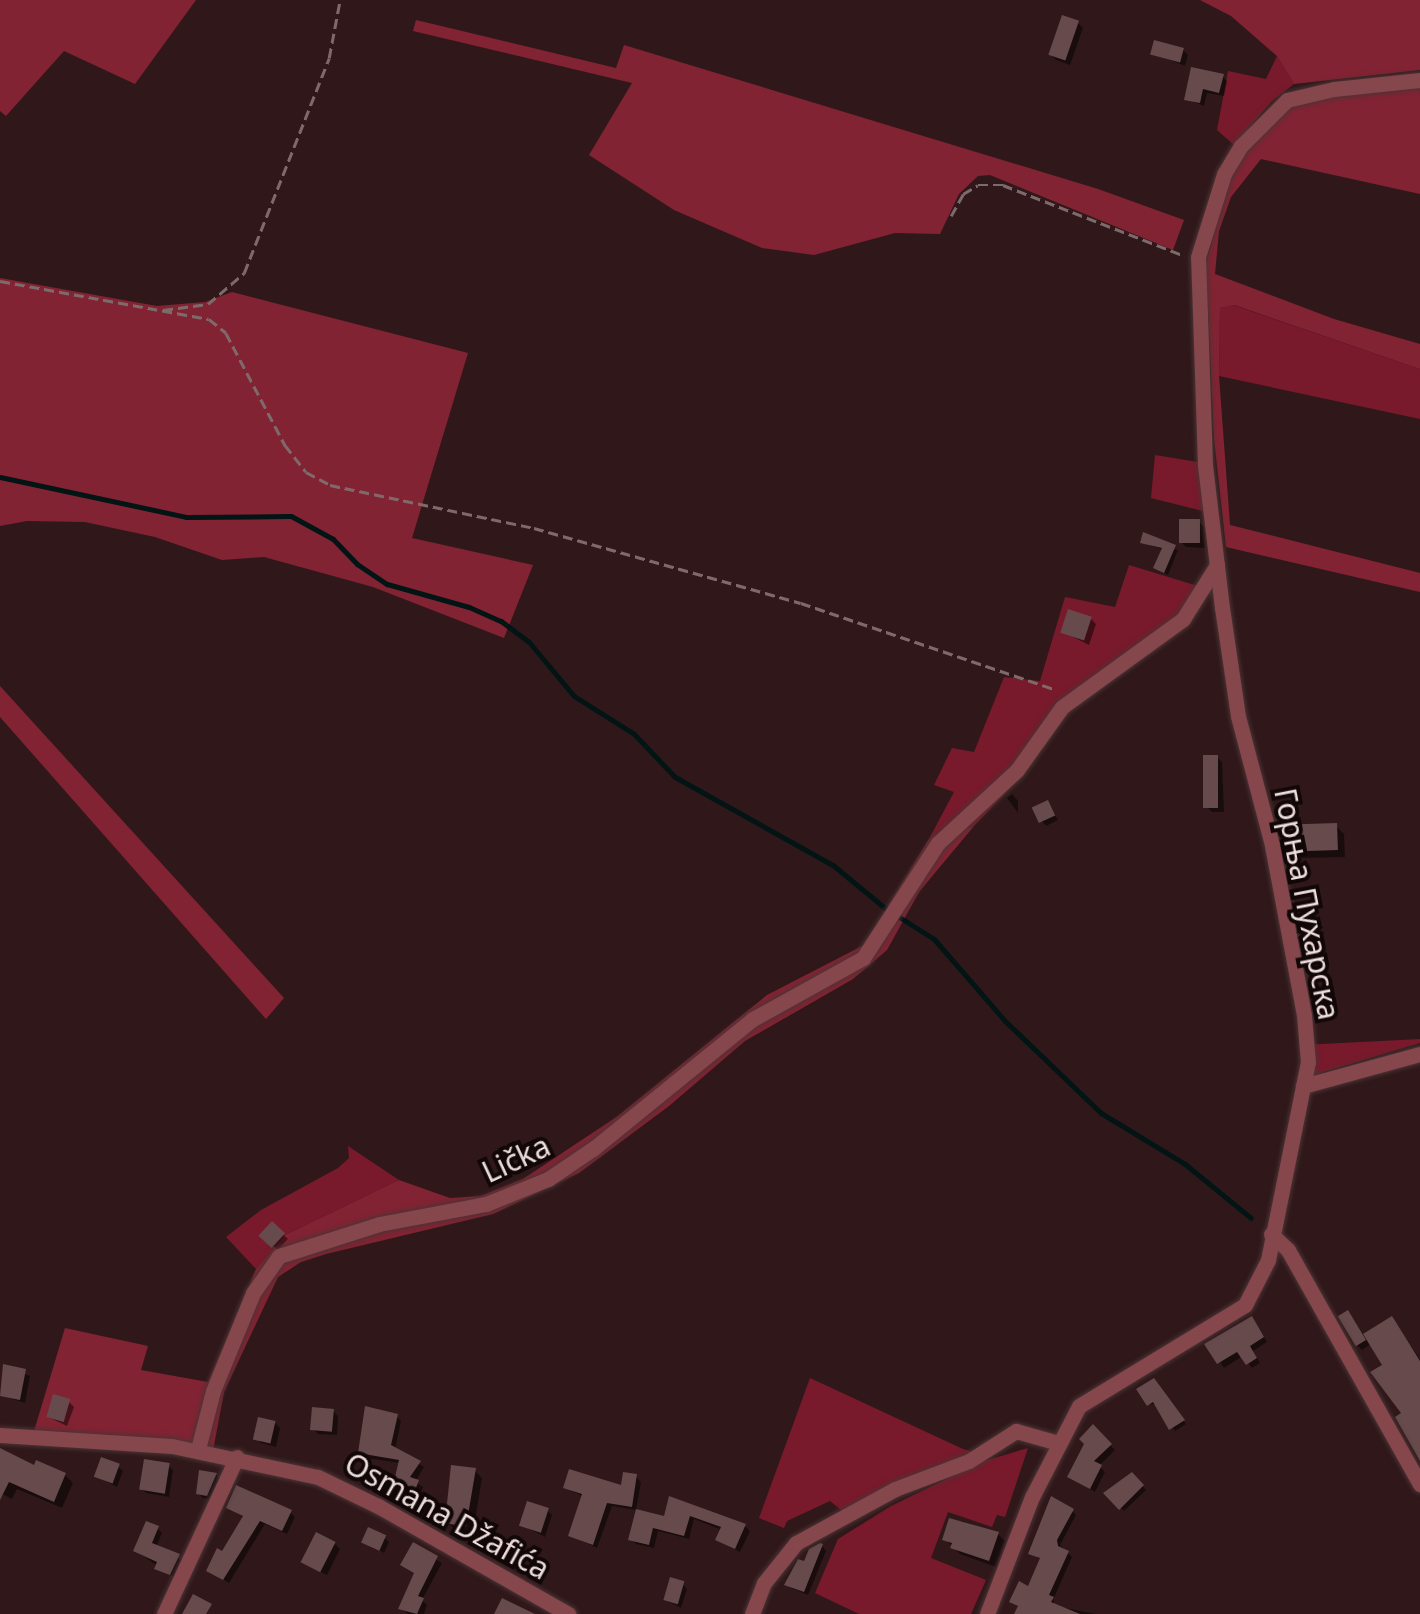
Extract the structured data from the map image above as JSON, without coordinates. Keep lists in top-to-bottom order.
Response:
{
  "streets": {
    "street": ["Горња Пухарска", "Lička", "Osmana Džafića"]
  },
  "crossings": [
    ["Lička", "Osmana Džafića"]
  ]
}
